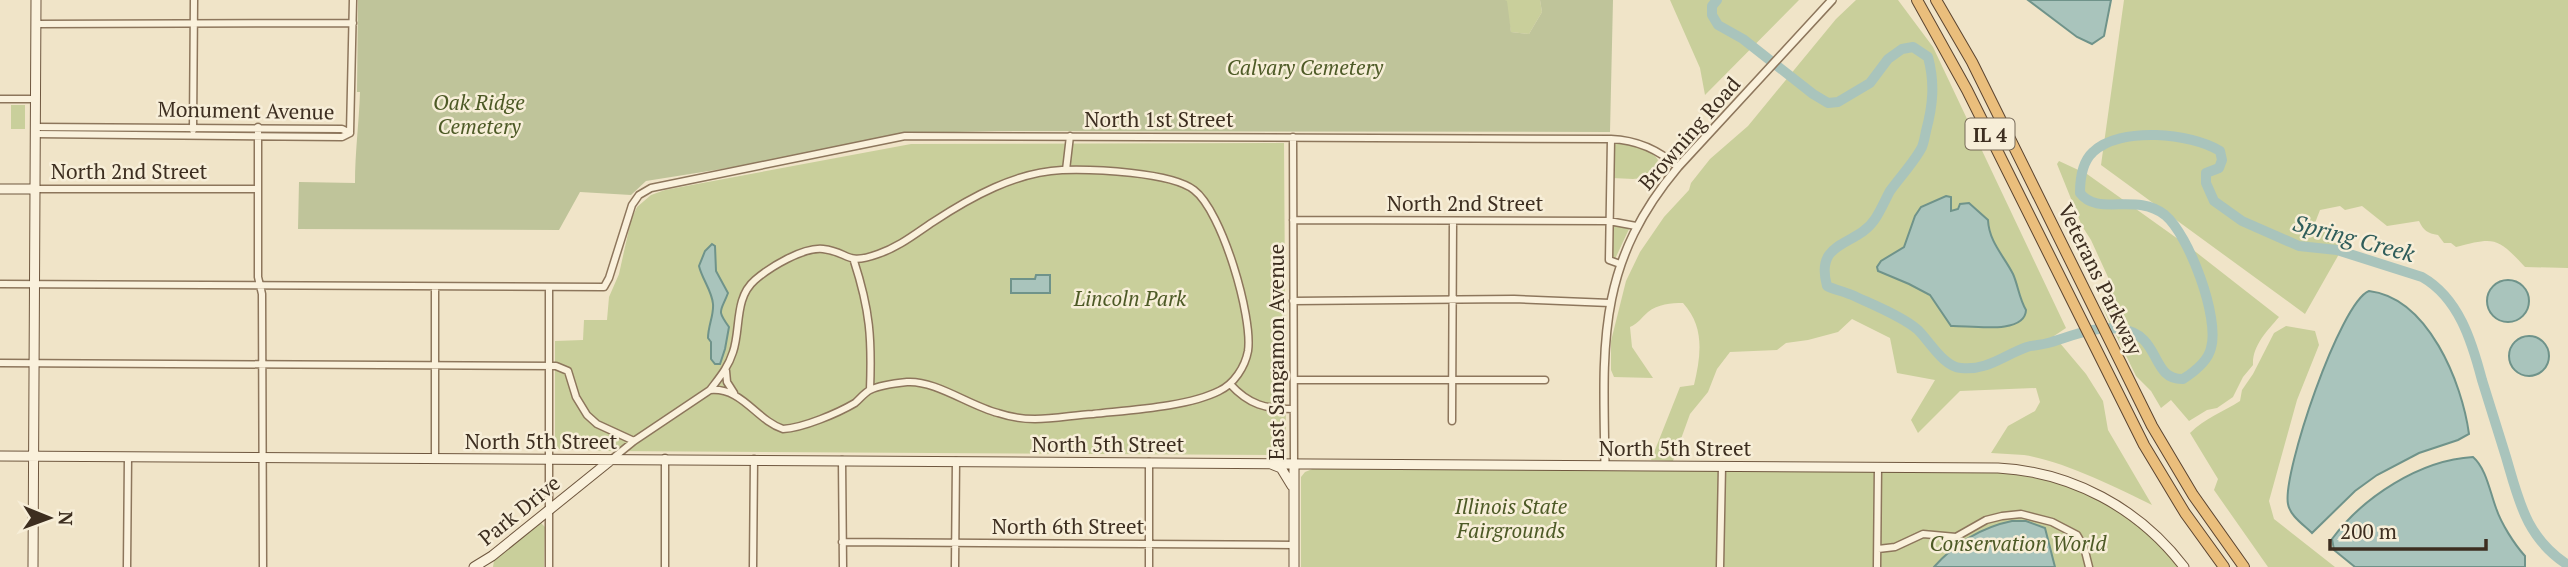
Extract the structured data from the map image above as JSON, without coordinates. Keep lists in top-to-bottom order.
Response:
{
  "streets": {
    "highway": ["IL 4", "Veterans Parkway"],
    "main road": [
      "North 2nd Street",
      "East Sangamon Avenue",
      "North 5th Street",
      "Park Drive"
    ],
    "street": [
      "Monument Avenue",
      "North 1st Street",
      "Browning Road",
      "North 6th Street"
    ]
  },
  "crossings": [
    ["North 1st Street", "Browning Road"],
    ["North 1st Street", "East Sangamon Avenue"],
    ["Browning Road", "North 2nd Street"],
    ["Browning Road", "North 5th Street"],
    ["North 2nd Street", "East Sangamon Avenue"],
    ["East Sangamon Avenue", "North 5th Street"],
    ["East Sangamon Avenue", "North 6th Street"],
    ["North 5th Street", "Park Drive"]
  ],
  "water": ["Spring Creek"],
  "parks": [
    "Calvary Cemetery",
    "Oak Ridge Cemetery",
    "Lincoln Park",
    "Illinois State Fairgrounds",
    "Conservation World"
  ],
  "scale_bar": "200 m",
  "north": "right"
}
